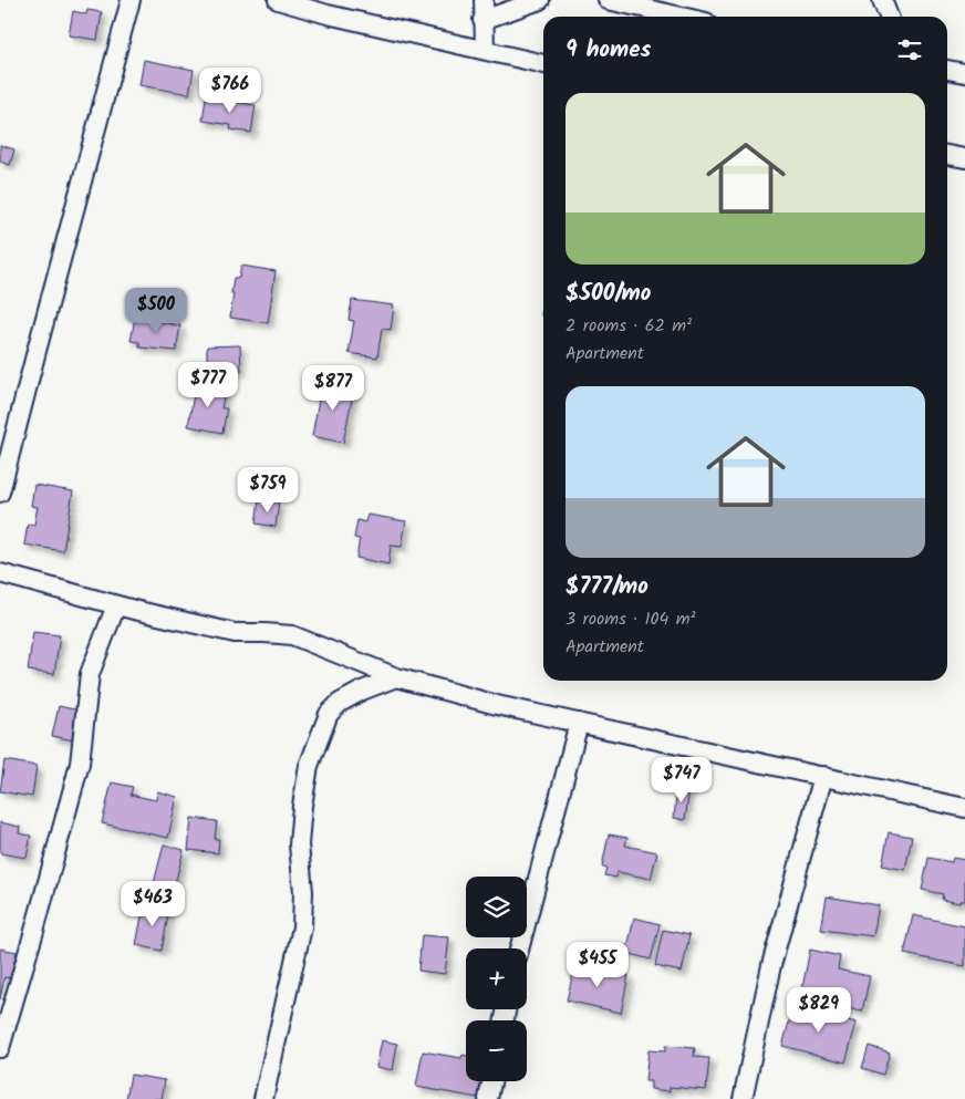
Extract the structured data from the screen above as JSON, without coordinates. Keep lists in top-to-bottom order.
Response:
{
  "page": {
    "heading": "9 homes",
    "price": [
      "$766",
      "$500",
      "$777",
      "$877",
      "$759",
      "$747",
      "$463",
      "$455",
      "$829"
    ],
    "list": [
      {
        "name": "$500/mo",
        "note": "2 rooms · 62 m² · Apartment"
      },
      {
        "name": "$777/mo",
        "note": "3 rooms · 104 m² · Apartment"
      }
    ],
    "map_buttons": ["+", "−"]
  }
}
